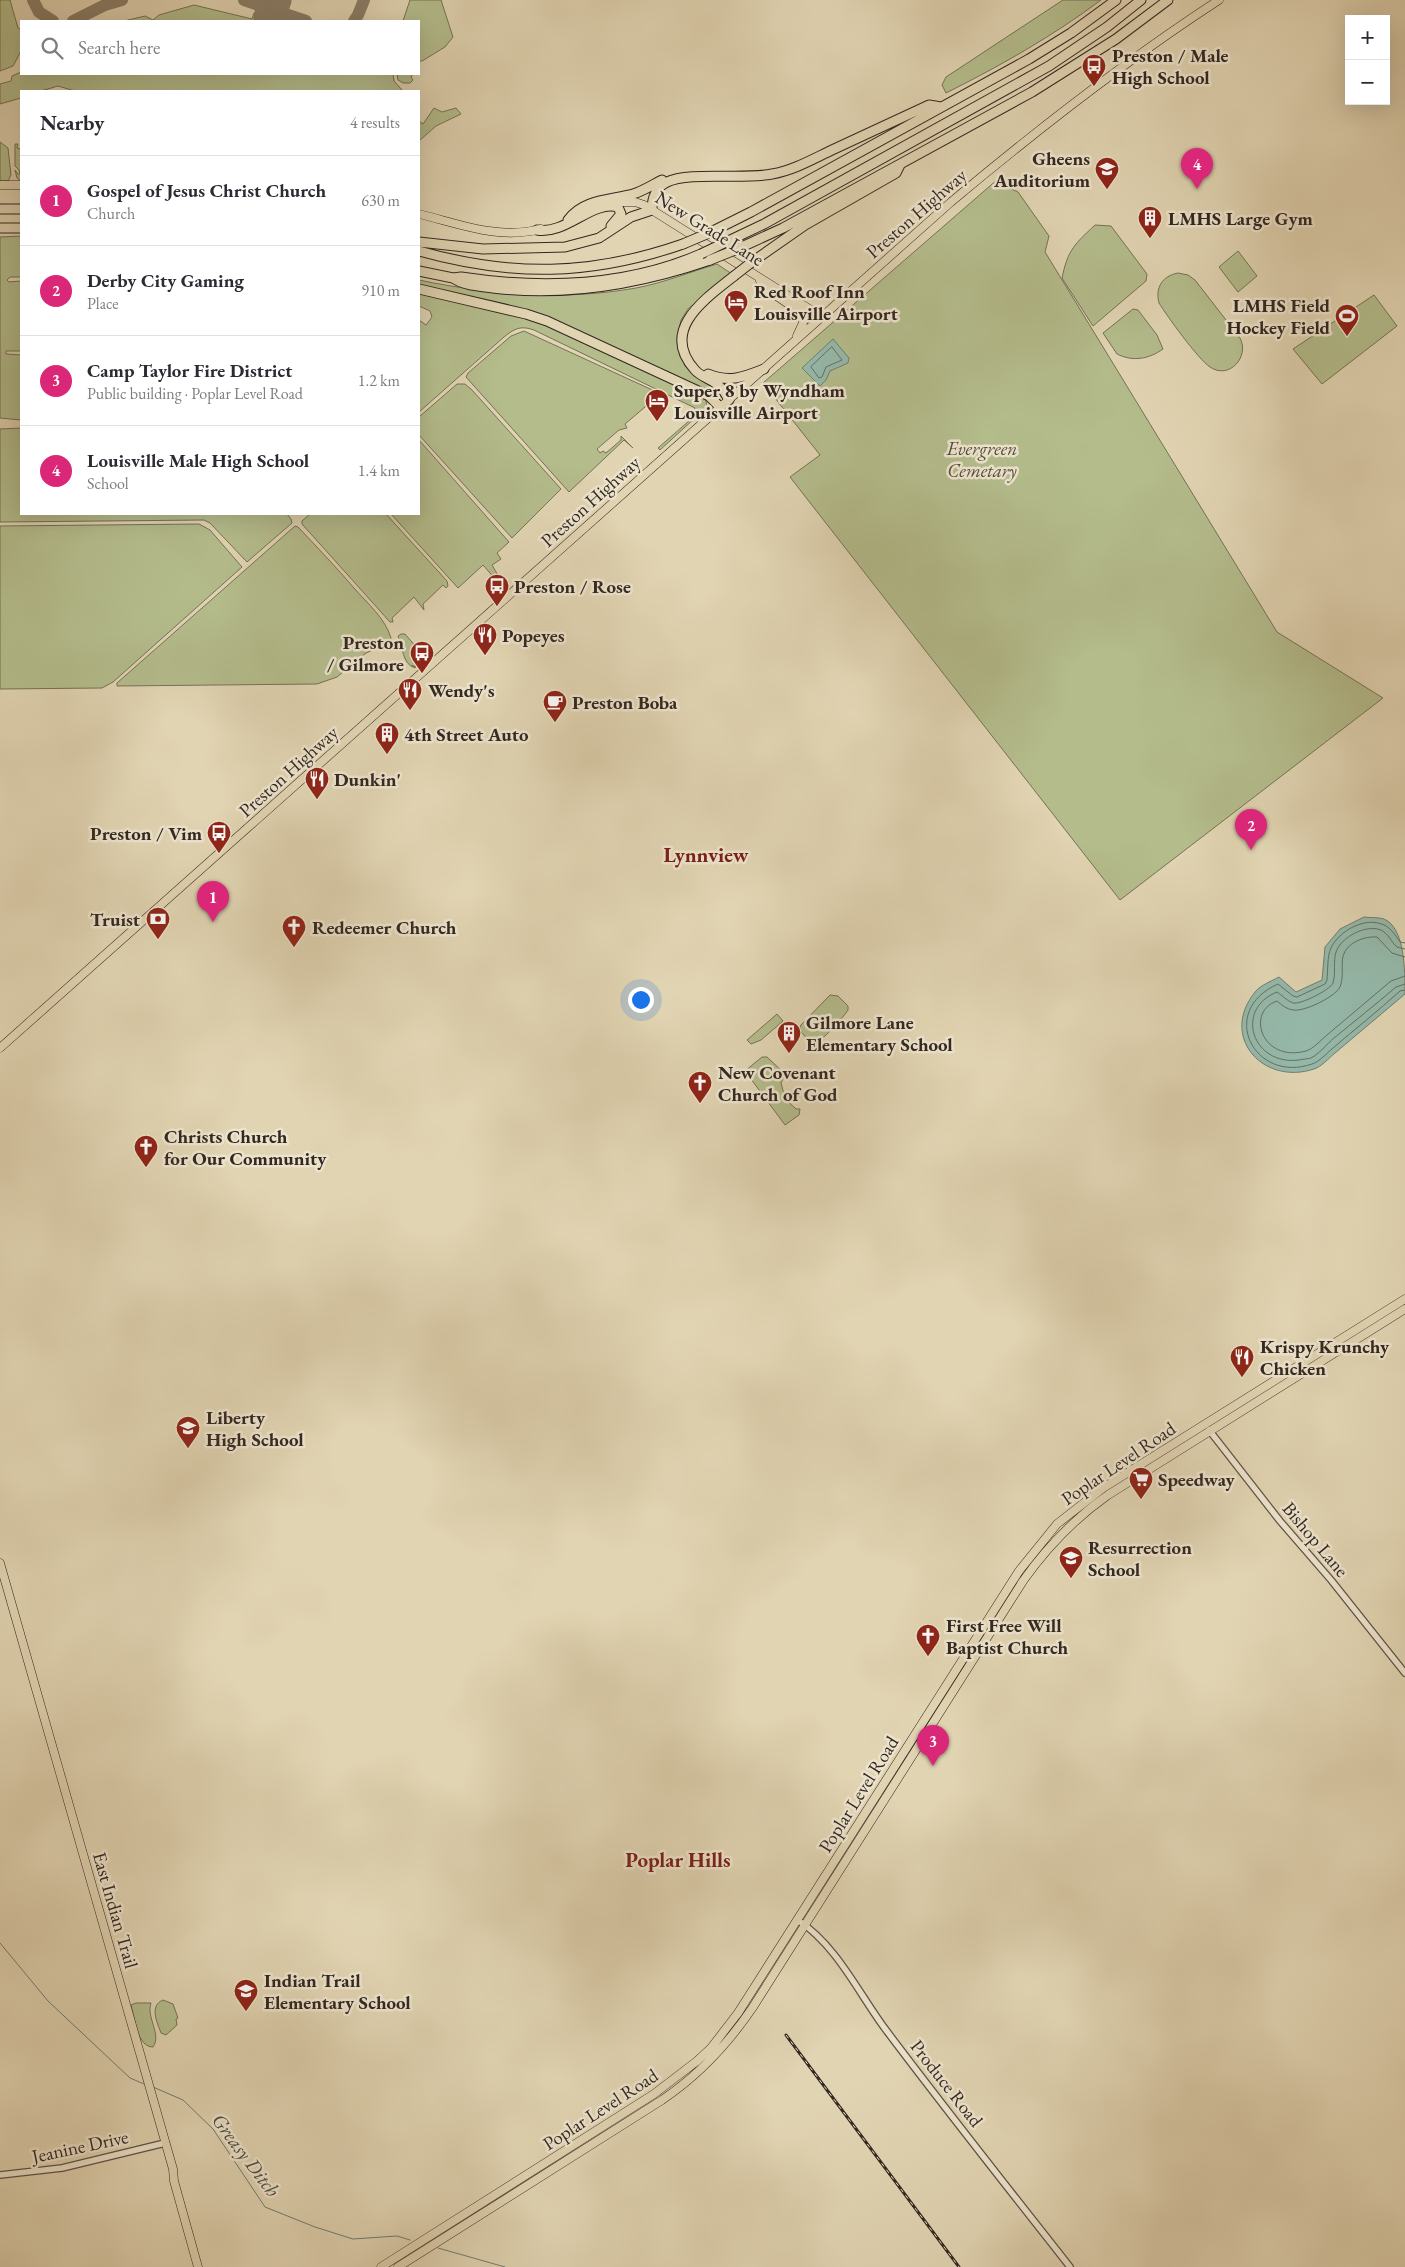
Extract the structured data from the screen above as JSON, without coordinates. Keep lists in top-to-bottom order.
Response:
{
  "streets": {
    "main road": [
      "Preston Highway",
      "New Grade Lane",
      "Poplar Level Road",
      "East Indian Trail"
    ],
    "street": ["Bishop Lane", "Produce Road", "Jeanine Drive"]
  },
  "crossings": [
    ["Preston Highway", "New Grade Lane"],
    ["Poplar Level Road", "Bishop Lane"],
    ["Poplar Level Road", "Produce Road"],
    ["East Indian Trail", "Jeanine Drive"]
  ],
  "districts": ["Lynnview", "Poplar Hills"],
  "water": ["Greasy Ditch"],
  "parks": ["Evergreen Cemetary"],
  "places": {
    "bus stop": [
      "Preston / Male High School",
      "Preston / Rose",
      "Preston / Gilmore",
      "Preston / Vim"
    ],
    "school or university": [
      "Gheens Auditorium",
      "Liberty High School",
      "Resurrection School",
      "Indian Trail Elementary School"
    ],
    "building": ["LMHS Large Gym", "4th Street Auto", "Gilmore Lane Elementary School"],
    "hotel": ["Red Roof Inn Louisville Airport", "Super 8 by Wyndham Louisville Airport"],
    "sports": ["LMHS Field Hockey Field"],
    "restaurant": [
      "Popeyes",
      "Wendy's",
      "Dunkin'",
      "Krispy Krunchy Chicken"
    ],
    "cafe": ["Preston Boba"],
    "bank": ["Truist"],
    "church": [
      "Redeemer Church",
      "New Covenant Church of God",
      "Christs Church for Our Community",
      "First Free Will Baptist Church"
    ],
    "supermarket": ["Speedway"]
  },
  "page": {
    "map_buttons": ["+", "−"],
    "search": "Search here",
    "heading": ["Nearby", "4 results"],
    "pins": [
      "4",
      "2",
      "1",
      "3"
    ],
    "list": [
      {
        "mark": "1",
        "name": "Gospel of Jesus Christ Church",
        "note": "Church",
        "value": "630 m"
      },
      {
        "mark": "2",
        "name": "Derby City Gaming",
        "note": "Place",
        "value": "910 m"
      },
      {
        "mark": "3",
        "name": "Camp Taylor Fire District",
        "note": "Public building · Poplar Level Road",
        "value": "1.2 km"
      },
      {
        "mark": "4",
        "name": "Louisville Male High School",
        "note": "School",
        "value": "1.4 km"
      }
    ]
  }
}
